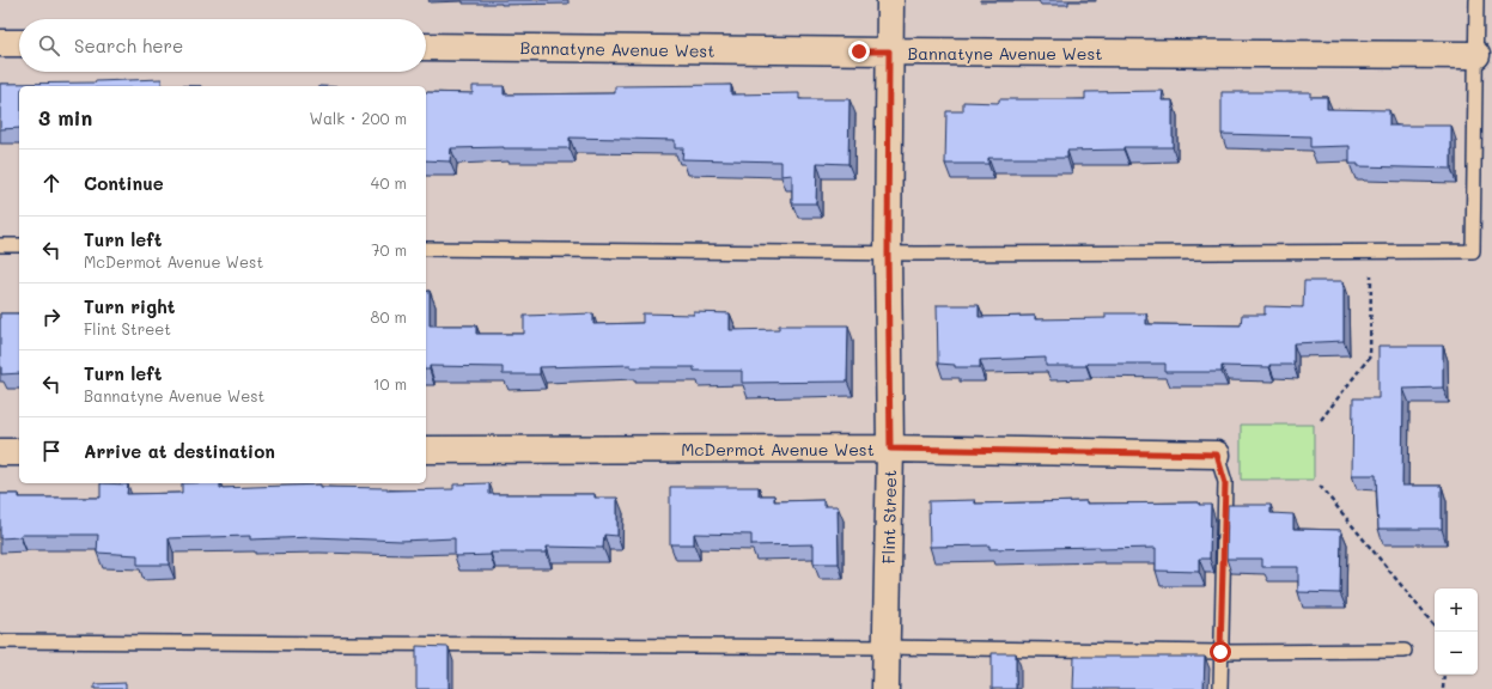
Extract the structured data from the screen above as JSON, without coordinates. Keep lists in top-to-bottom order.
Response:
{
  "streets": {
    "street": ["Bannatyne Avenue West", "McDermot Avenue West", "Flint Street"]
  },
  "crossings": [
    ["Bannatyne Avenue West", "Flint Street"],
    ["McDermot Avenue West", "Flint Street"]
  ],
  "page": {
    "search": "Search here",
    "heading": ["3 min", "Walk · 200 m"],
    "list": [
      ["Continue", "40 m"],
      ["Turn left", "McDermot Avenue West", "70 m"],
      ["Turn right", "Flint Street", "80 m"],
      ["Turn left", "Bannatyne Avenue West", "10 m"],
      "Arrive at destination"
    ],
    "map_buttons": ["+", "−"]
  }
}
